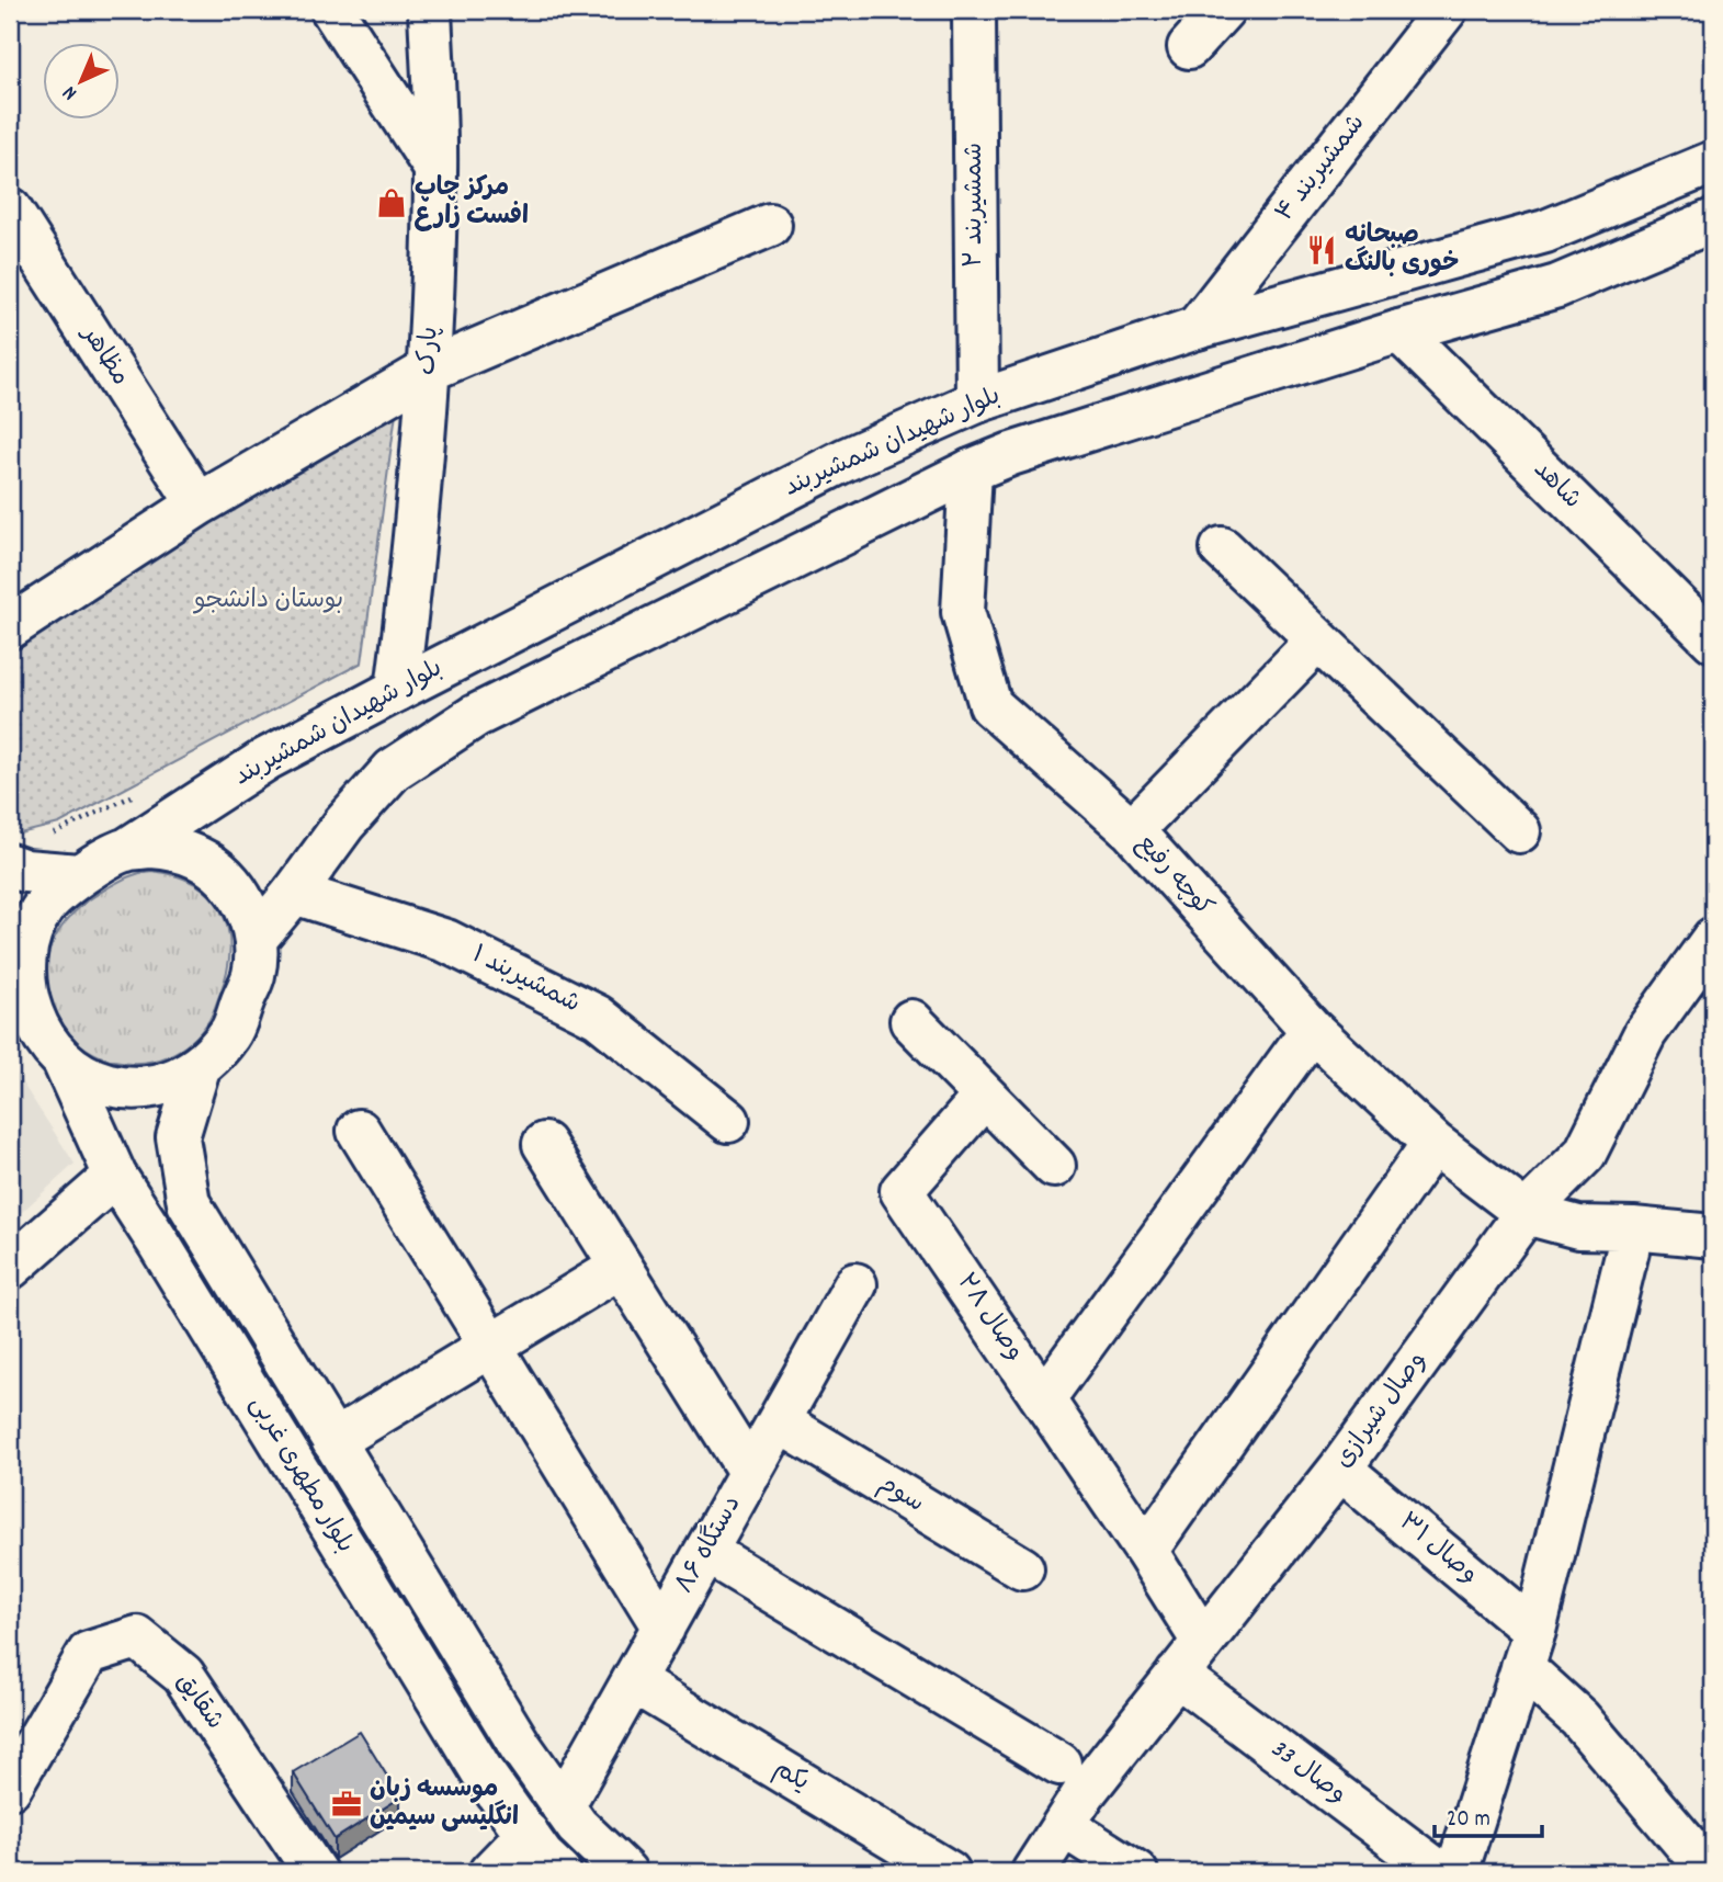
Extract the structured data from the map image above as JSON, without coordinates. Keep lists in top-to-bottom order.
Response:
{
  "streets": {
    "street": [
      "شمشیربند ۴",
      "شمشیربند ۲",
      "پارک",
      "مظاهر",
      "بلوار شهیدان شمشیربند",
      "شاهد",
      "کوچه رفیع",
      "شمشیربند ۱",
      "وصال ۲۸",
      "وصال شیرازی",
      "بلوار مطهری غربی",
      "سوم",
      "دستگاه ۸۶",
      "وصال ۳۱",
      "شقایق",
      "وصال 33",
      "یکم"
    ]
  },
  "crossings": [
    ["شمشیربند ۴", "بلوار شهیدان شمشیربند"],
    ["شمشیربند ۲", "بلوار شهیدان شمشیربند"],
    ["پارک", "بلوار شهیدان شمشیربند"],
    ["بلوار شهیدان شمشیربند", "بلوار مطهری غربی"],
    ["کوچه رفیع", "وصال شیرازی"],
    ["وصال ۲۸", "وصال شیرازی"],
    ["وصال شیرازی", "وصال ۳۱"],
    ["وصال شیرازی", "وصال 33"],
    ["بلوار مطهری غربی", "دستگاه ۸۶"],
    ["سوم", "دستگاه ۸۶"],
    ["دستگاه ۸۶", "یکم"]
  ],
  "parks": ["بوستان دانشجو"],
  "places": {
    "shop": ["مرکز چاپ افست زارع"],
    "restaurant": ["صبحانه خوری بالنگ"],
    "office": ["موسسه زبان انگلیسی سیمین"]
  },
  "scale_bar": "20 m",
  "north": "bottom left"
}
